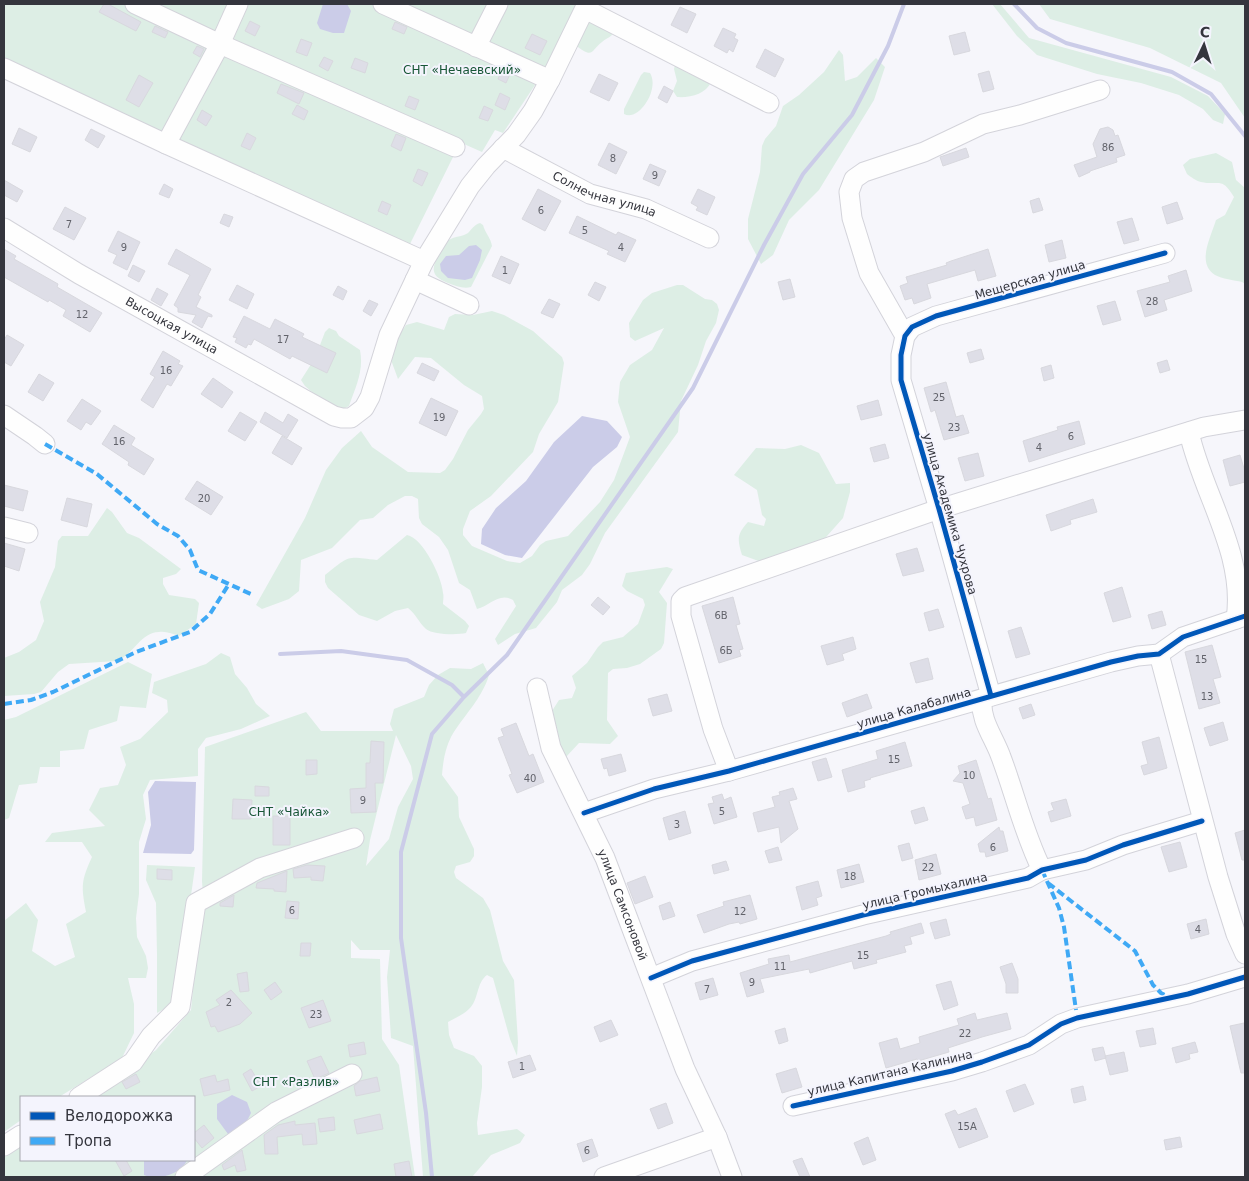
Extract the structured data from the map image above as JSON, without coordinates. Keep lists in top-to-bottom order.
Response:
{
  "streets": {
    "street": [
      "Солнечная улица",
      "Мещерская улица",
      "Высоцкая улица",
      "улица Академика Чухрова",
      "улица Калабалина",
      "улица Громыхалина",
      "улица Самсоновой",
      "улица Капитана Калинина"
    ]
  },
  "crossings": [
    ["Мещерская улица", "улица Академика Чухрова"],
    ["улица Академика Чухрова", "улица Калабалина"],
    ["улица Академика Чухрова", "улица Громыхалина"],
    ["улица Калабалина", "улица Самсоновой"],
    ["улица Громыхалина", "улица Самсоновой"]
  ],
  "parks": ["СНТ «Нечаевский»", "СНТ «Чайка»", "СНТ «Разлив»"],
  "house_numbers": [
    "86",
    "8",
    "9",
    "6",
    "7",
    "5",
    "9",
    "4",
    "1",
    "28",
    "12",
    "17",
    "16",
    "25",
    "19",
    "23",
    "6",
    "16",
    "4",
    "20",
    "6В",
    "6Б",
    "15",
    "13",
    "15",
    "10",
    "40",
    "9",
    "5",
    "3",
    "6",
    "22",
    "18",
    "6",
    "12",
    "4",
    "15",
    "11",
    "9",
    "7",
    "2",
    "23",
    "22",
    "1",
    "15А",
    "6"
  ],
  "legend": ["Велодорожка", "Тропа"],
  "north": "top"
}
